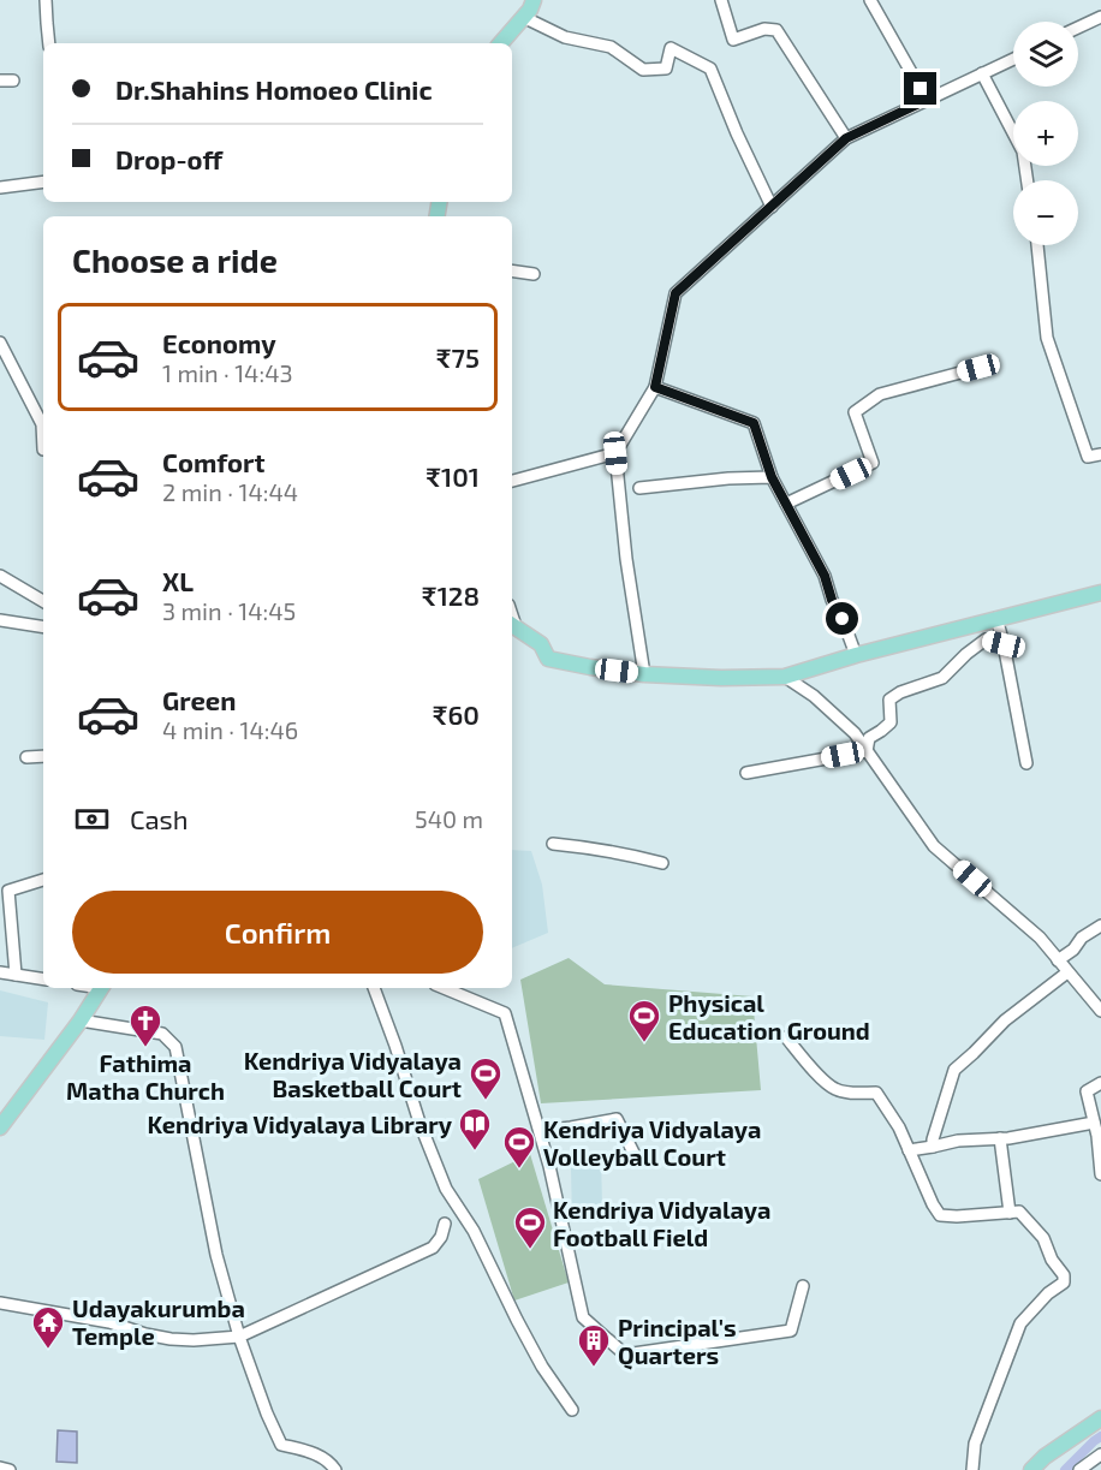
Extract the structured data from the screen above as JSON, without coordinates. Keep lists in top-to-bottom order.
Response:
{
  "places": {
    "sports": [
      "Physical Education Ground",
      "Kendriya Vidyalaya Basketball Court",
      "Kendriya Vidyalaya Volleyball Court",
      "Kendriya Vidyalaya Football Field"
    ],
    "church": ["Fathima Matha Church"],
    "library": ["Kendriya Vidyalaya Library"],
    "temple": ["Udayakurumba Temple"],
    "building": ["Principal's Quarters"]
  },
  "page": {
    "map_buttons": ["+", "−"],
    "banner": ["Dr.Shahins Homoeo Clinic", "Drop-off"],
    "heading": "Choose a ride",
    "list": [
      {
        "name": "Economy",
        "note": "1 min · 14:43",
        "value": "₹75"
      },
      {
        "name": "Comfort",
        "note": "2 min · 14:44",
        "value": "₹101"
      },
      {
        "name": "XL",
        "note": "3 min · 14:45",
        "value": "₹128"
      },
      {
        "name": "Green",
        "note": "4 min · 14:46",
        "value": "₹60"
      }
    ],
    "pay": ["Cash", "540 m"],
    "buttons": "Confirm"
  }
}
